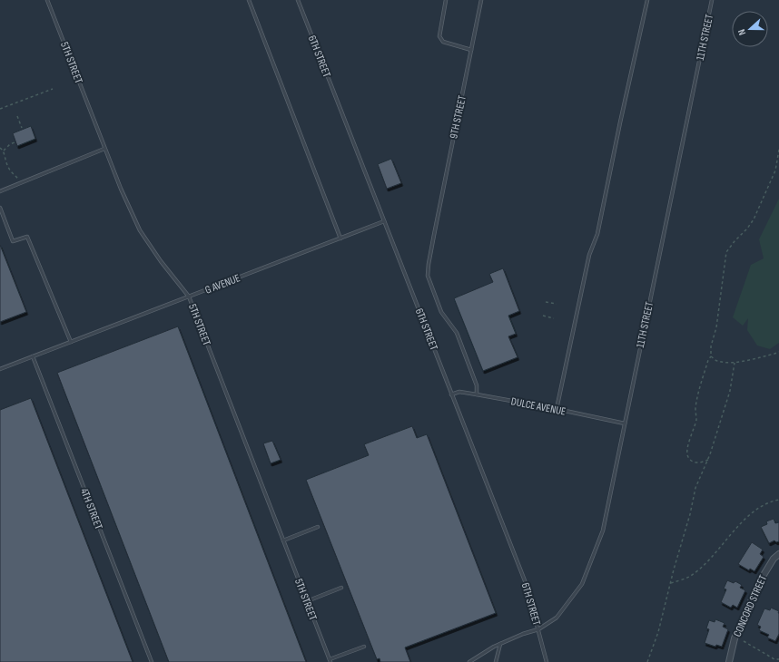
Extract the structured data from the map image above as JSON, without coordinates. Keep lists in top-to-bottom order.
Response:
{
  "streets": {
    "street": ["CONCORD STREET"],
    "lane": [
      "11TH STREET",
      "6TH STREET",
      "5TH STREET",
      "9TH STREET",
      "G AVENUE",
      "DULCE AVENUE",
      "4TH STREET"
    ]
  },
  "crossings": [
    ["11TH STREET", "6TH STREET"],
    ["11TH STREET", "DULCE AVENUE"],
    ["6TH STREET", "G AVENUE"],
    ["6TH STREET", "DULCE AVENUE"],
    ["5TH STREET", "G AVENUE"],
    ["9TH STREET", "DULCE AVENUE"],
    ["G AVENUE", "4TH STREET"]
  ],
  "north": "left"
}
